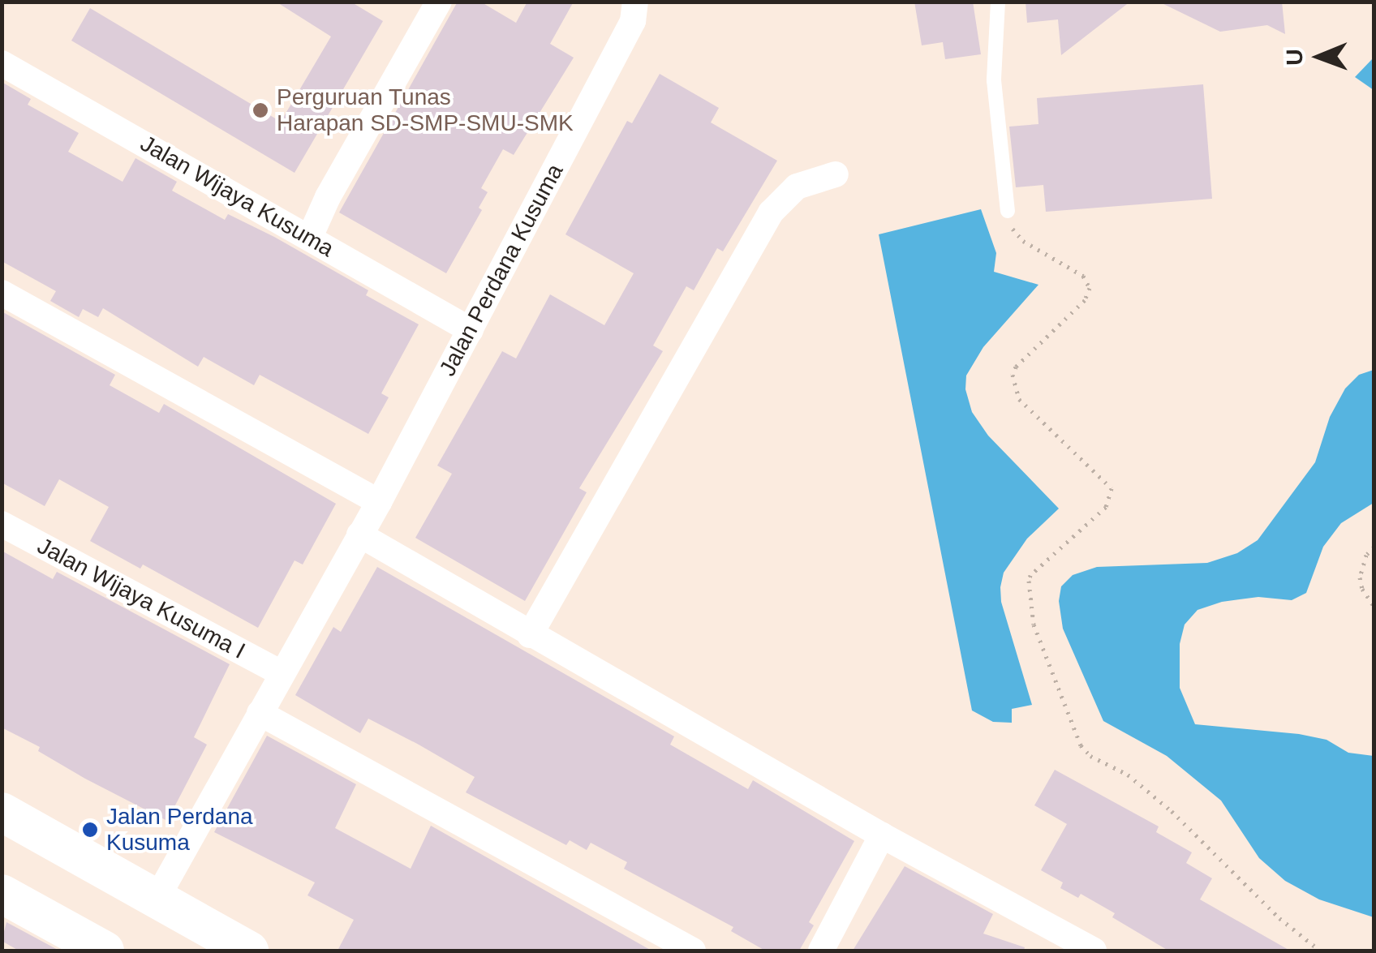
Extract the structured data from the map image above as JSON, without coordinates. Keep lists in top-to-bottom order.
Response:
{
  "streets": {
    "street": ["Jalan Wijaya Kusuma", "Jalan Perdana Kusuma", "Jalan Wijaya Kusuma I"]
  },
  "crossings": [
    ["Jalan Wijaya Kusuma", "Jalan Perdana Kusuma"],
    ["Jalan Perdana Kusuma", "Jalan Wijaya Kusuma I"]
  ],
  "places": ["Perguruan Tunas Harapan SD-SMP-SMU-SMK", "Jalan Perdana Kusuma"],
  "north": "left"
}
